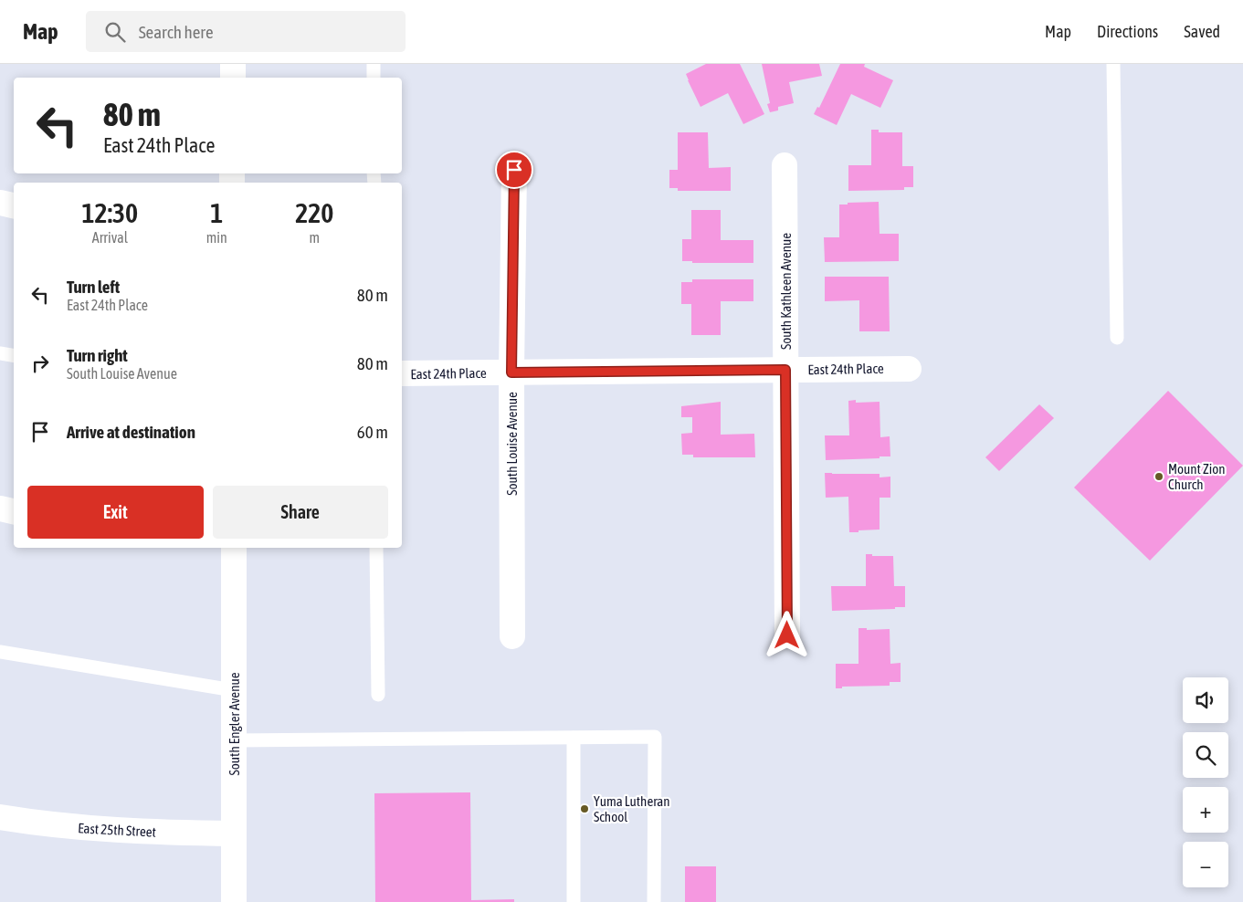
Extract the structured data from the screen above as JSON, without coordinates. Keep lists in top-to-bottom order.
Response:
{
  "streets": {
    "street": [
      "South Kathleen Avenue",
      "East 24th Place",
      "South Louise Avenue",
      "South Engler Avenue",
      "East 25th Street"
    ]
  },
  "crossings": [
    ["South Kathleen Avenue", "East 24th Place"],
    ["East 24th Place", "South Louise Avenue"],
    ["South Engler Avenue", "East 25th Street"]
  ],
  "places": ["Mount Zion Church", "Yuma Lutheran School"],
  "page": {
    "header": "Map",
    "search": "Search here",
    "nav": ["Map", "Directions", "Saved"],
    "turn": ["80 m", "East 24th Place"],
    "eta": [
      "12:30",
      "Arrival",
      "1",
      "min",
      "220",
      "m"
    ],
    "list": [
      {
        "name": "Turn left",
        "note": "East 24th Place",
        "value": "80 m"
      },
      {
        "name": "Turn right",
        "note": "South Louise Avenue",
        "value": "80 m"
      },
      {
        "name": "Arrive at destination",
        "value": "60 m"
      }
    ],
    "buttons": ["Exit", "Share"],
    "map_buttons": ["+", "−"]
  }
}
